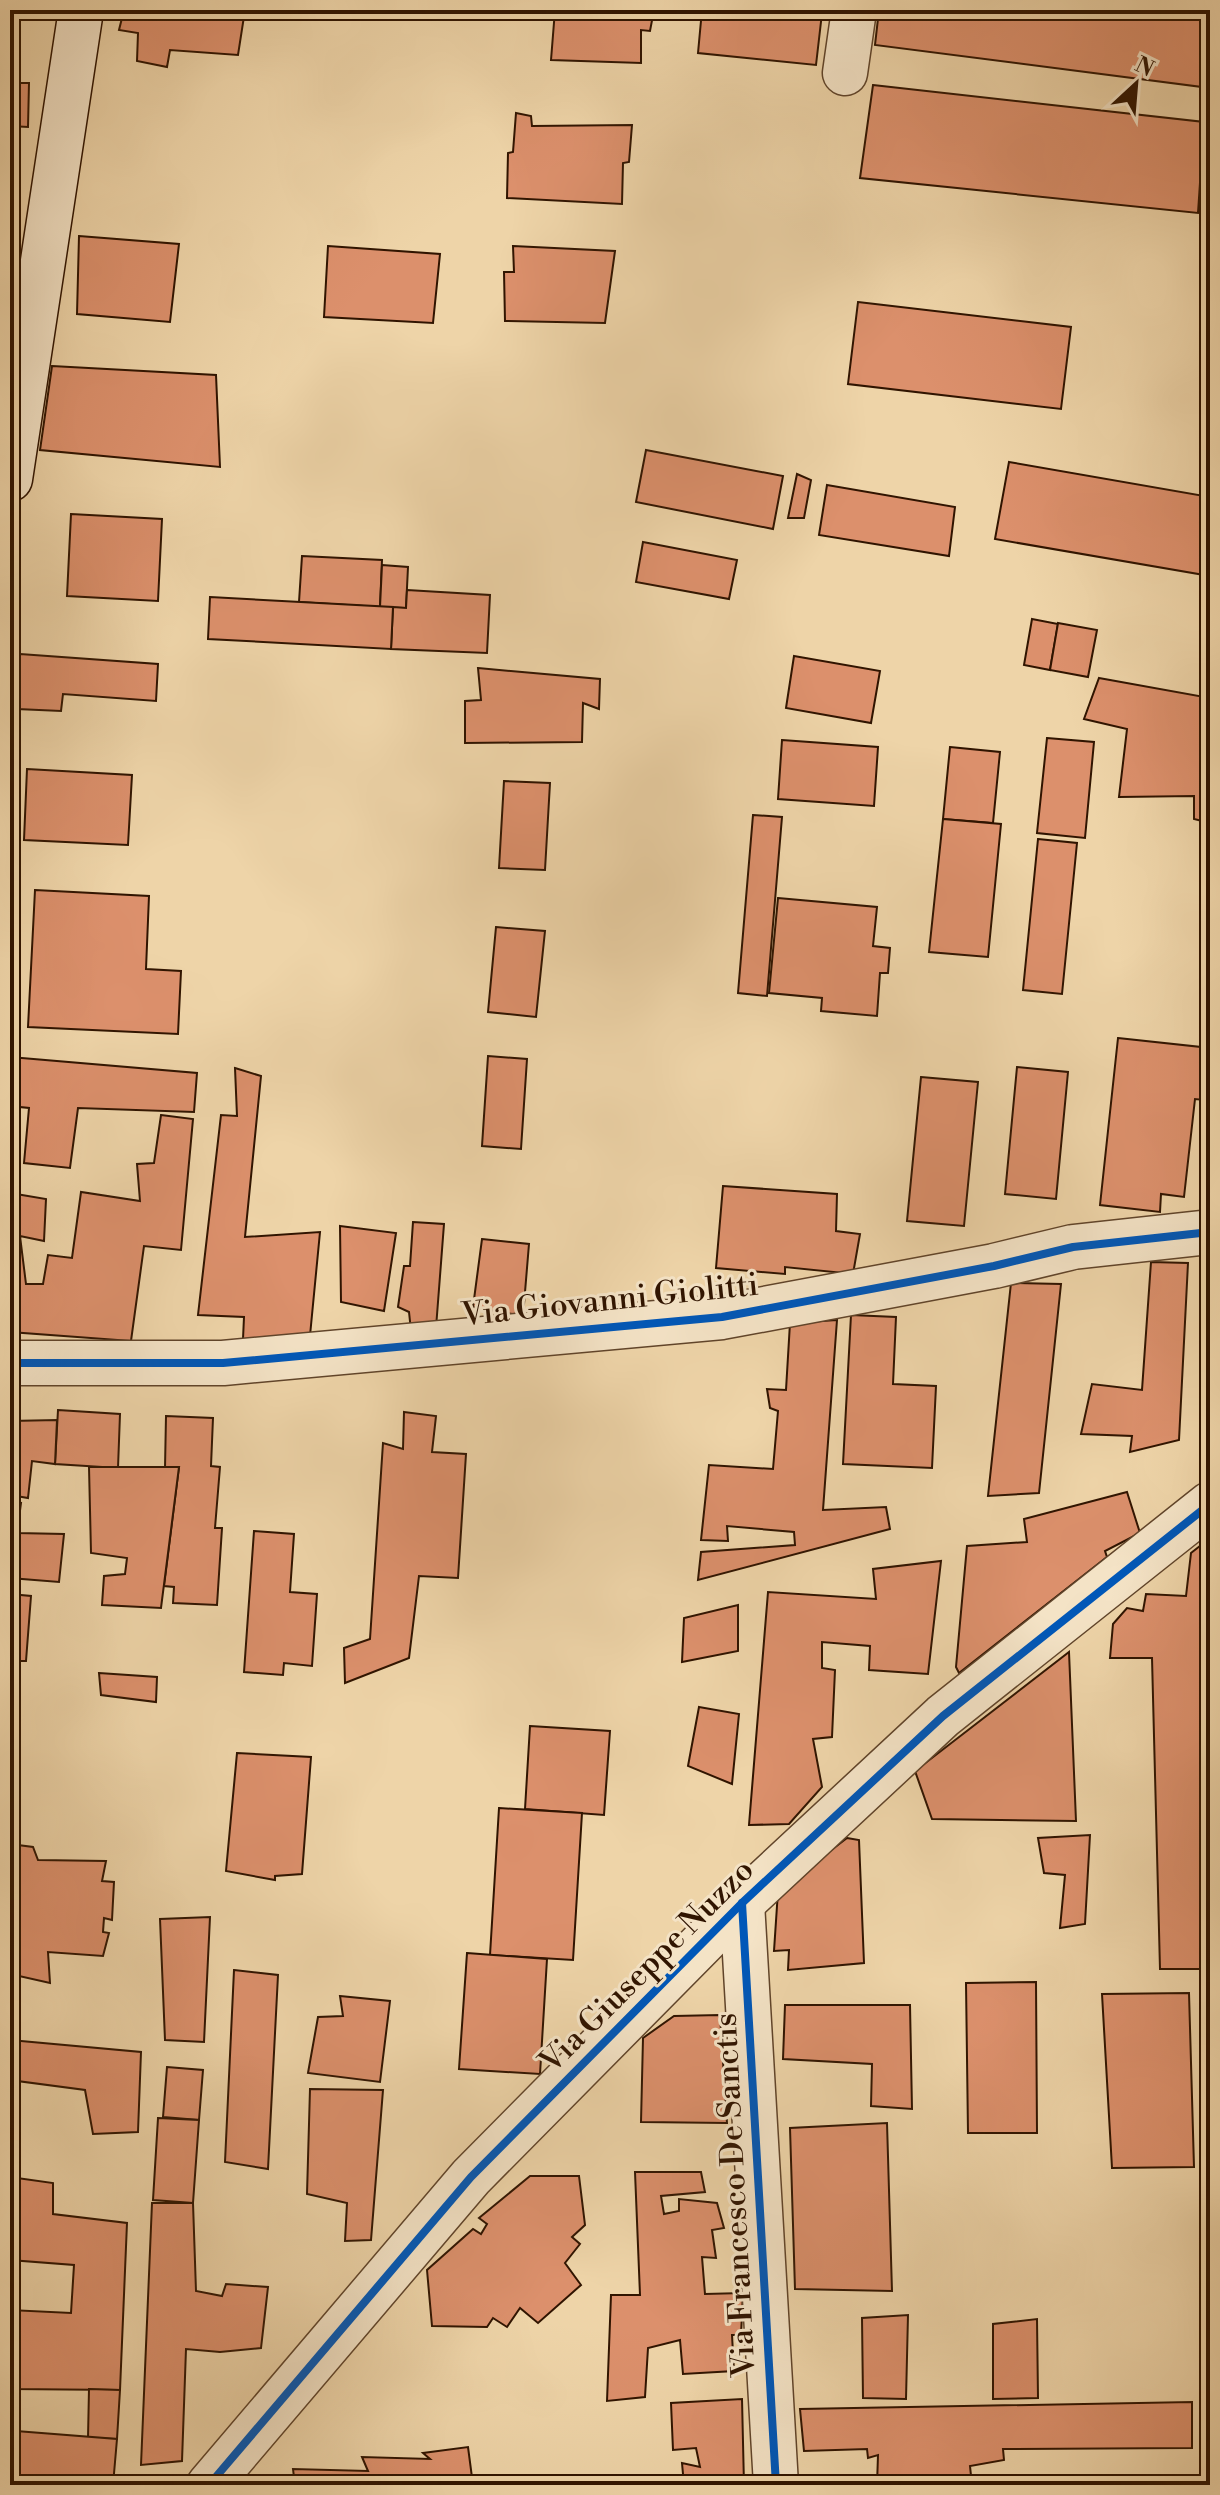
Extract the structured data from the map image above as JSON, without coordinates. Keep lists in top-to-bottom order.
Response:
{
  "streets": {
    "street": ["Via Giovanni Giolitti", "Via Giuseppe Nuzzo", "Via Francesco De Sanctis"]
  },
  "crossings": [
    ["Via Giuseppe Nuzzo", "Via Francesco De Sanctis"]
  ],
  "north": "top right"
}
